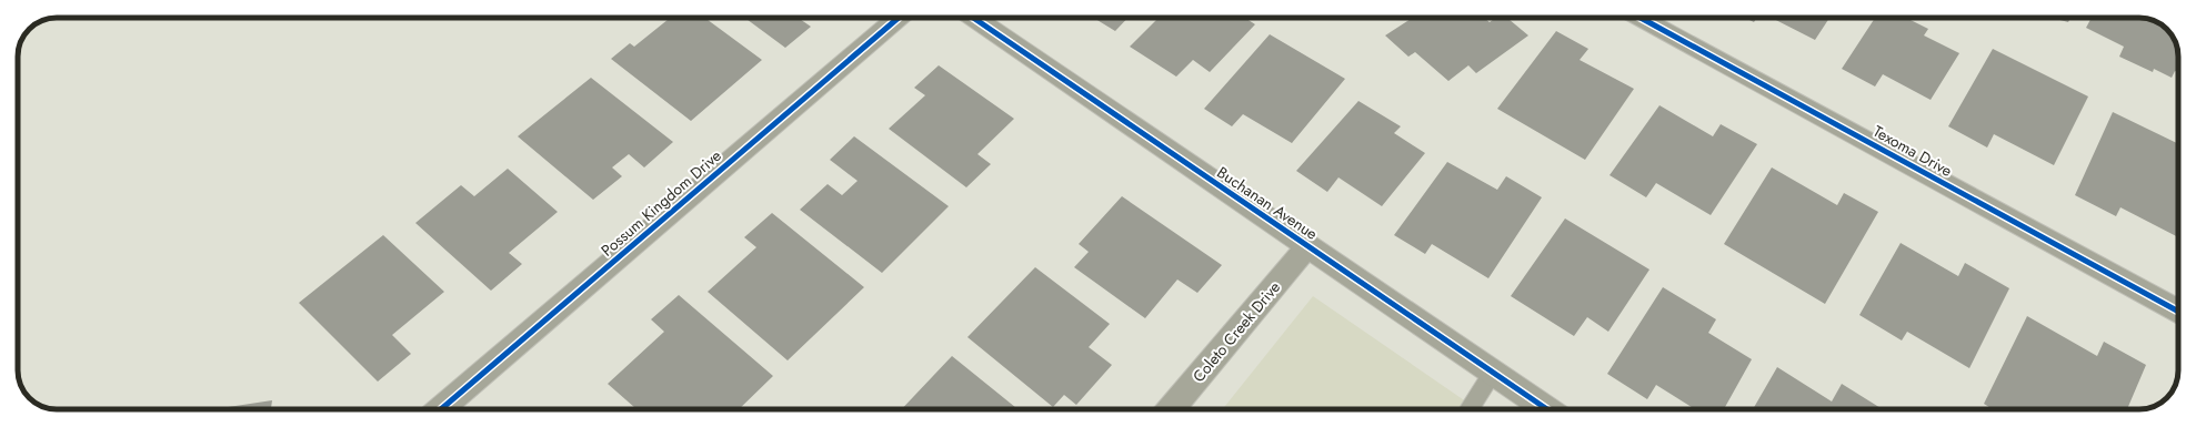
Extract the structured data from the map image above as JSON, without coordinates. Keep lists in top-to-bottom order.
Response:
{
  "streets": {
    "street": [
      "Texoma Drive",
      "Possum Kingdom Drive",
      "Buchanan Avenue",
      "Coleto Creek Drive"
    ]
  },
  "crossings": [
    ["Buchanan Avenue", "Coleto Creek Drive"]
  ]
}
